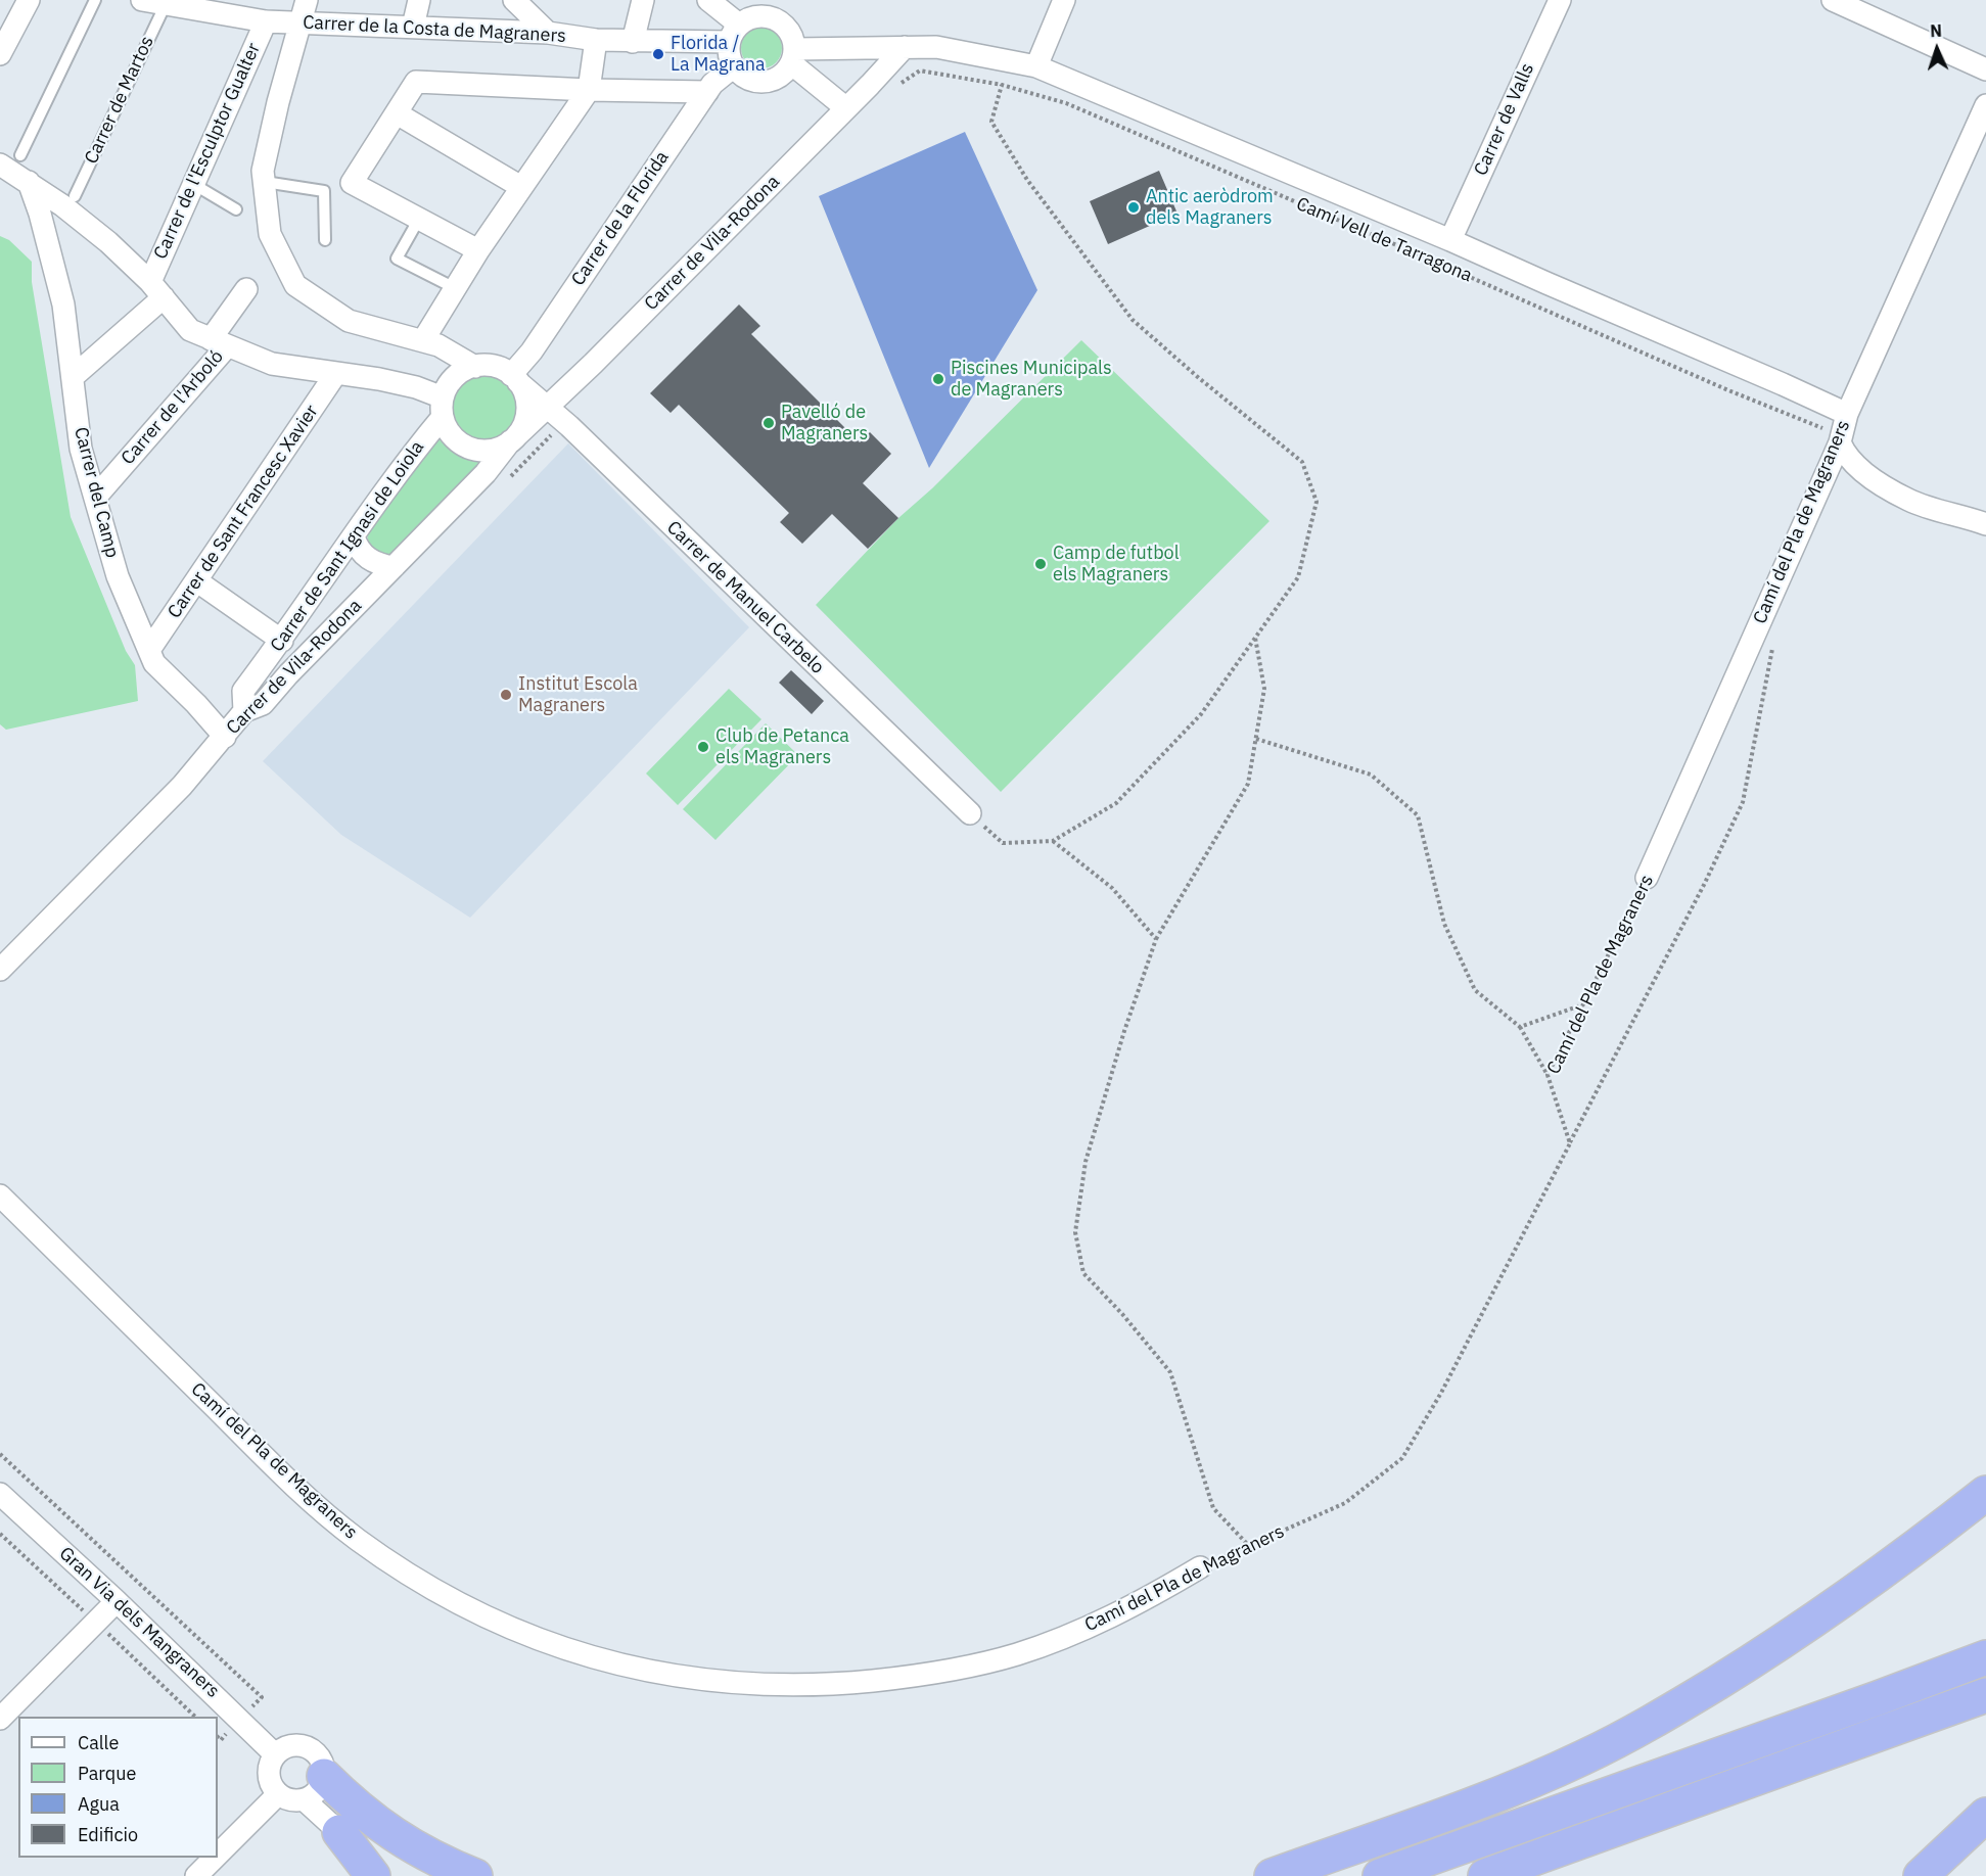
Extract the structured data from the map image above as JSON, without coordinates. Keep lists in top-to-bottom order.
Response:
{
  "streets": {
    "street": [
      "Carrer de la Costa de Magraners",
      "Carrer de Valls",
      "Carrer de l'Esculptor Gualter",
      "Carrer de la Florida",
      "Camí Vell de Tarragona",
      "Carrer de Vila-Rodona",
      "Carrer de l'Arboló",
      "Carrer del Camp",
      "Carrer de Sant Francesc Xavier",
      "Camí del Pla de Magraners",
      "Carrer de Sant Ignasi de Loiola",
      "Carrer de Manuel Carbelo",
      "Gran Via dels Mangraners"
    ],
    "lane": ["Carrer de Martos"]
  },
  "crossings": [
    ["Carrer de la Costa de Magraners", "Carrer de Martos"],
    ["Carrer de la Costa de Magraners", "Carrer de l'Esculptor Gualter"],
    ["Carrer de la Costa de Magraners", "Carrer de la Florida"],
    ["Carrer de la Costa de Magraners", "Camí Vell de Tarragona"],
    ["Carrer de Valls", "Camí Vell de Tarragona"],
    ["Carrer de la Florida", "Camí Vell de Tarragona"],
    ["Carrer de la Florida", "Carrer de Vila-Rodona"],
    ["Carrer de la Florida", "Carrer de Sant Ignasi de Loiola"],
    ["Carrer de la Florida", "Carrer de Manuel Carbelo"],
    ["Camí Vell de Tarragona", "Carrer de Vila-Rodona"],
    ["Camí Vell de Tarragona", "Camí del Pla de Magraners"],
    ["Carrer de Vila-Rodona", "Carrer del Camp"],
    ["Carrer de Vila-Rodona", "Carrer de Sant Ignasi de Loiola"],
    ["Carrer de Vila-Rodona", "Carrer de Manuel Carbelo"],
    ["Carrer de l'Arboló", "Carrer del Camp"],
    ["Carrer del Camp", "Carrer de Sant Francesc Xavier"],
    ["Carrer de Sant Ignasi de Loiola", "Carrer de Manuel Carbelo"]
  ],
  "places": [
    "Florida / La Magrana",
    "Antic aeròdrom dels Magraners",
    "Piscines Municipals de Magraners",
    "Pavelló de Magraners",
    "Camp de futbol els Magraners",
    "Institut Escola Magraners",
    "Club de Petanca els Magraners"
  ],
  "legend": [
    "Calle",
    "Parque",
    "Agua",
    "Edificio"
  ],
  "north": "top"
}
